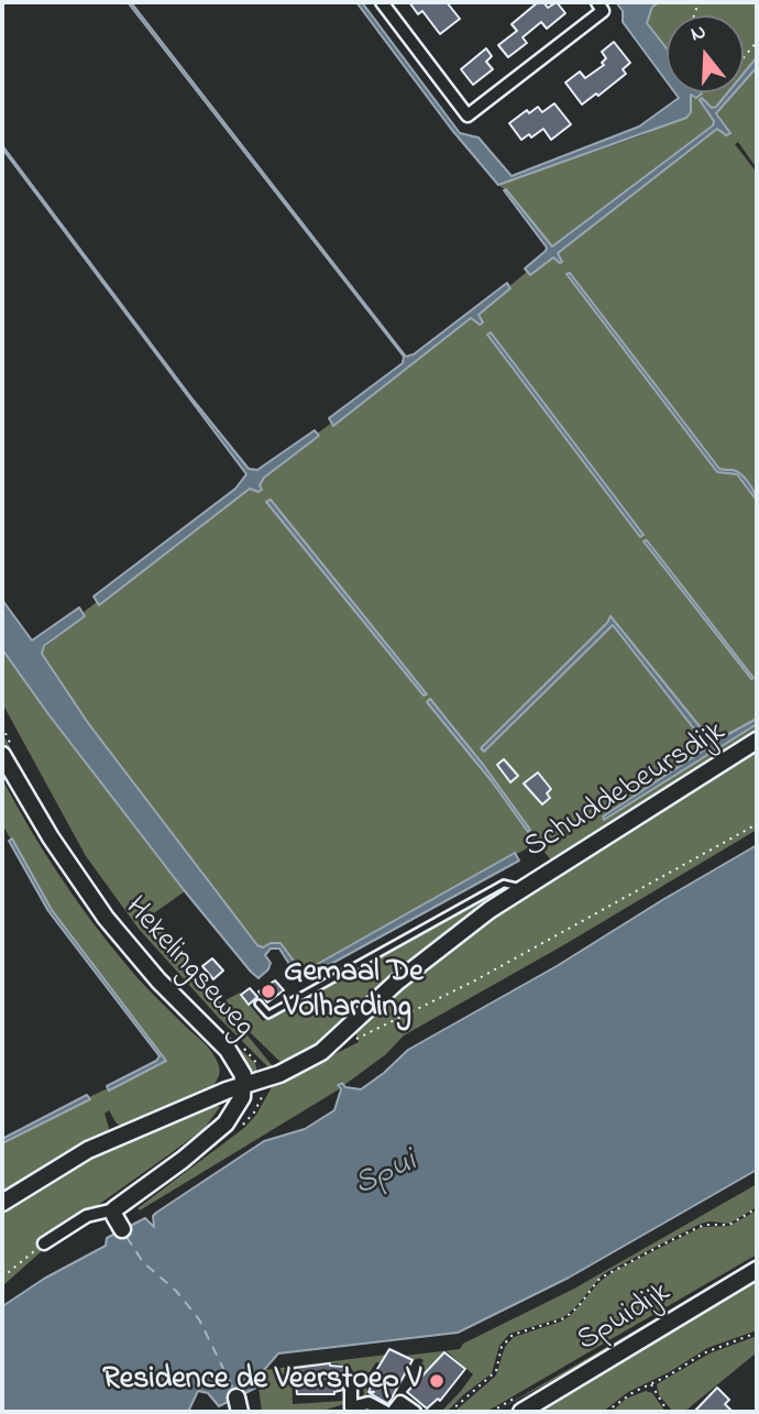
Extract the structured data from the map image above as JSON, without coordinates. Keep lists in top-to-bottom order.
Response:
{
  "streets": {
    "street": ["Schuddebeursdijk", "Hekelingseweg", "Spuidijk"]
  },
  "water": ["Spui"],
  "places": ["Gemaal De Volharding", "Residence de Veerstoep V"],
  "north": "top"
}
